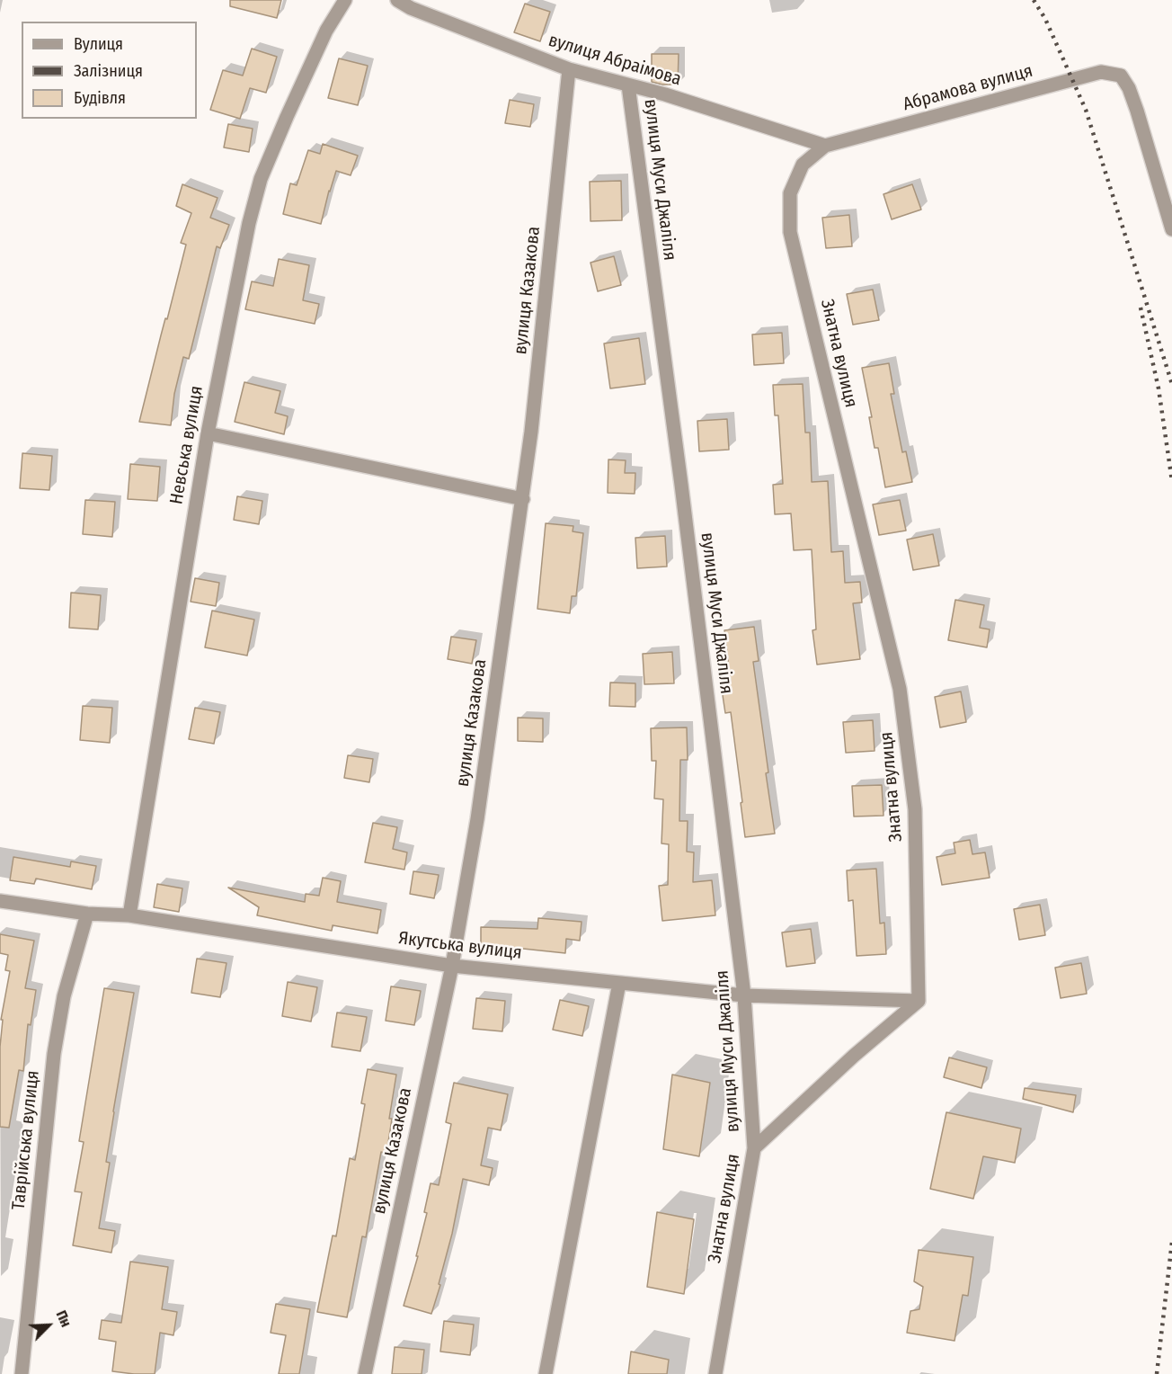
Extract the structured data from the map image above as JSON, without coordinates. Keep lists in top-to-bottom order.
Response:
{
  "streets": {
    "street": [
      "вулиця Абраімова",
      "Абрамова вулиця",
      "вулиця Муси Джаліля",
      "вулиця Казакова",
      "Знатна вулиця",
      "Невська вулиця",
      "Якутська вулиця",
      "Таврійська вулиця"
    ]
  },
  "crossings": [
    ["вулиця Абраімова", "Абрамова вулиця"],
    ["вулиця Абраімова", "вулиця Муси Джаліля"],
    ["вулиця Абраімова", "вулиця Казакова"],
    ["вулиця Абраімова", "Знатна вулиця"],
    ["Абрамова вулиця", "Знатна вулиця"],
    ["вулиця Муси Джаліля", "Знатна вулиця"],
    ["вулиця Муси Джаліля", "Якутська вулиця"],
    ["вулиця Казакова", "Якутська вулиця"],
    ["Знатна вулиця", "Якутська вулиця"],
    ["Невська вулиця", "Якутська вулиця"],
    ["Якутська вулиця", "Таврійська вулиця"]
  ],
  "legend": ["Вулиця", "Залізниця", "Будівля"],
  "north": "top right"
}
